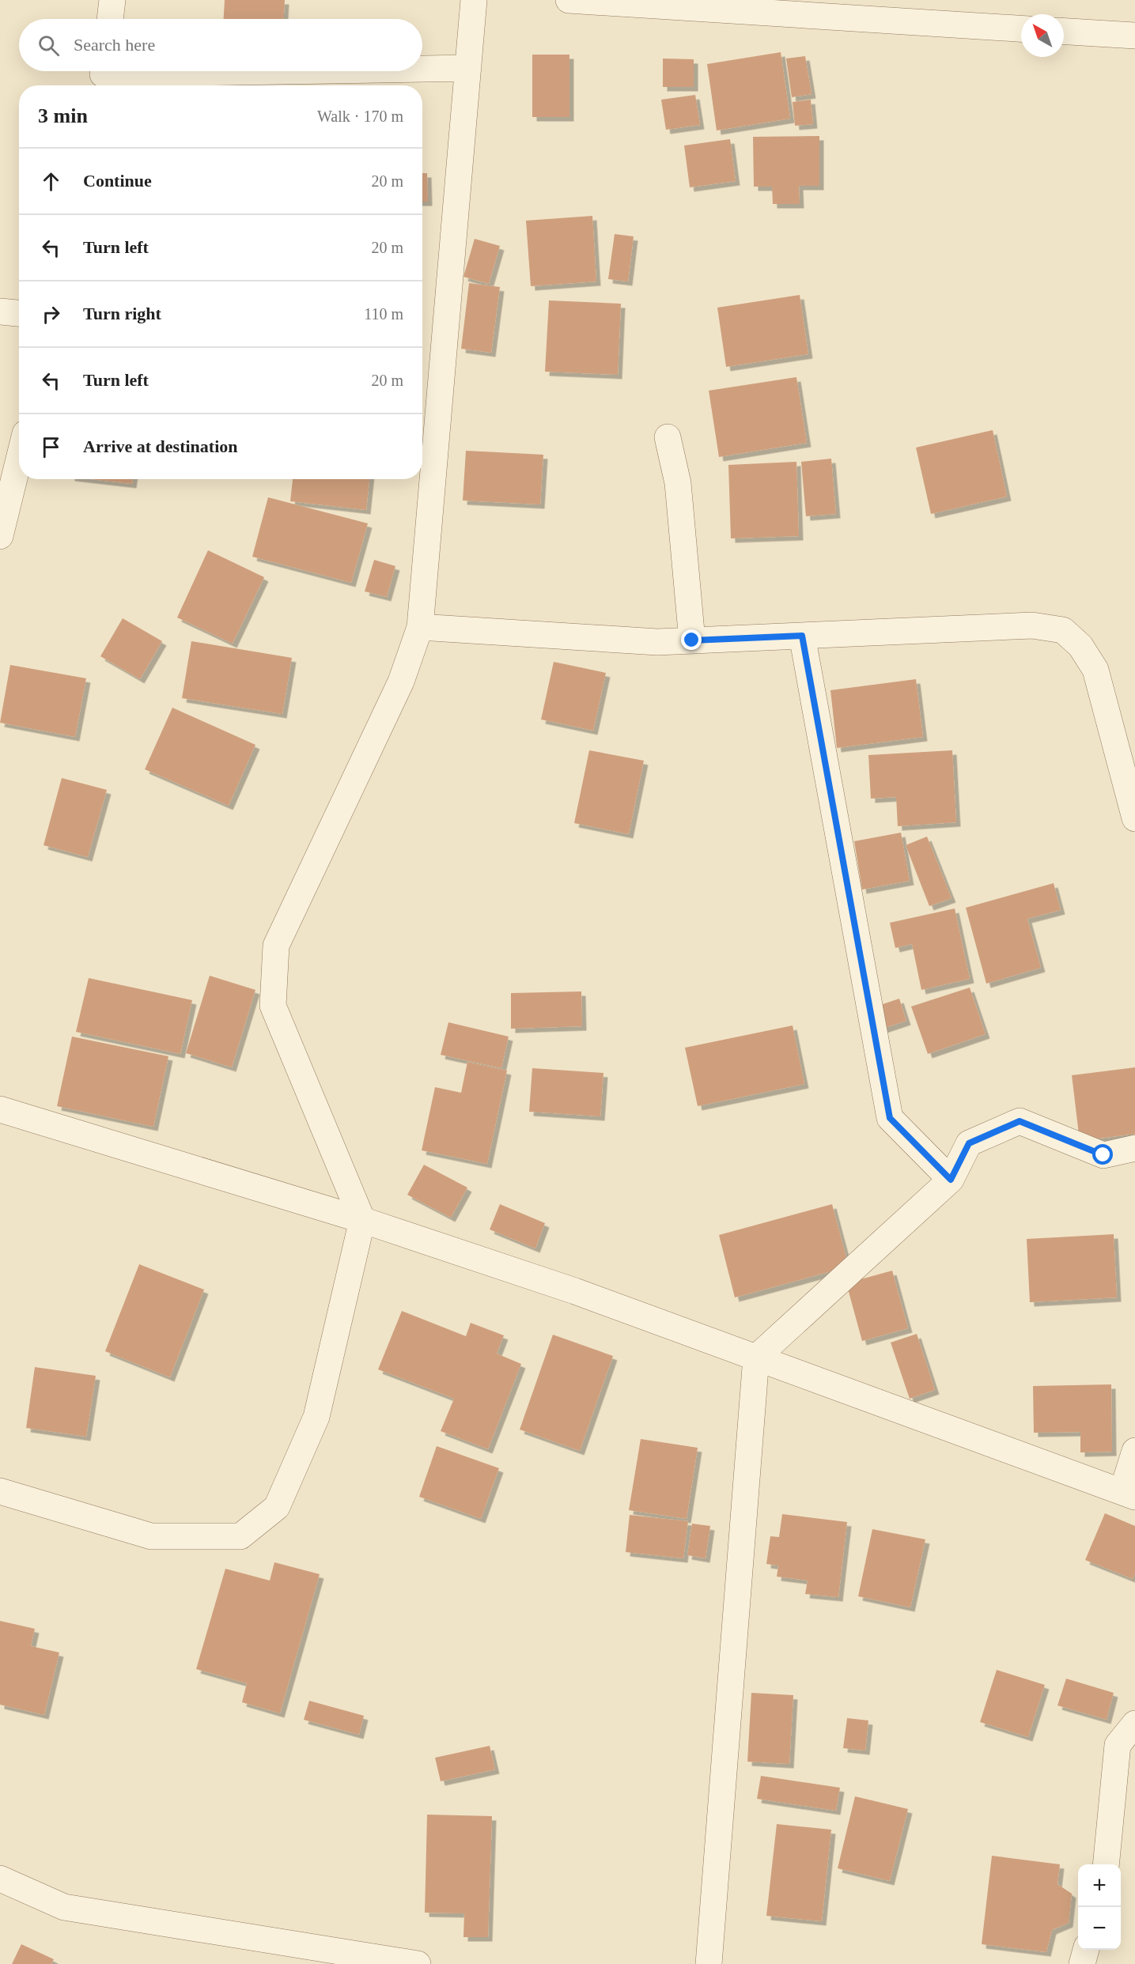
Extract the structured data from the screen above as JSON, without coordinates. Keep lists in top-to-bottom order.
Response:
{
  "north": "top left",
  "page": {
    "search": "Search here",
    "heading": ["3 min", "Walk · 170 m"],
    "list": [
      ["Continue", "20 m"],
      ["Turn left", "20 m"],
      ["Turn right", "110 m"],
      ["Turn left", "20 m"],
      "Arrive at destination"
    ],
    "map_buttons": ["+", "−"]
  }
}
